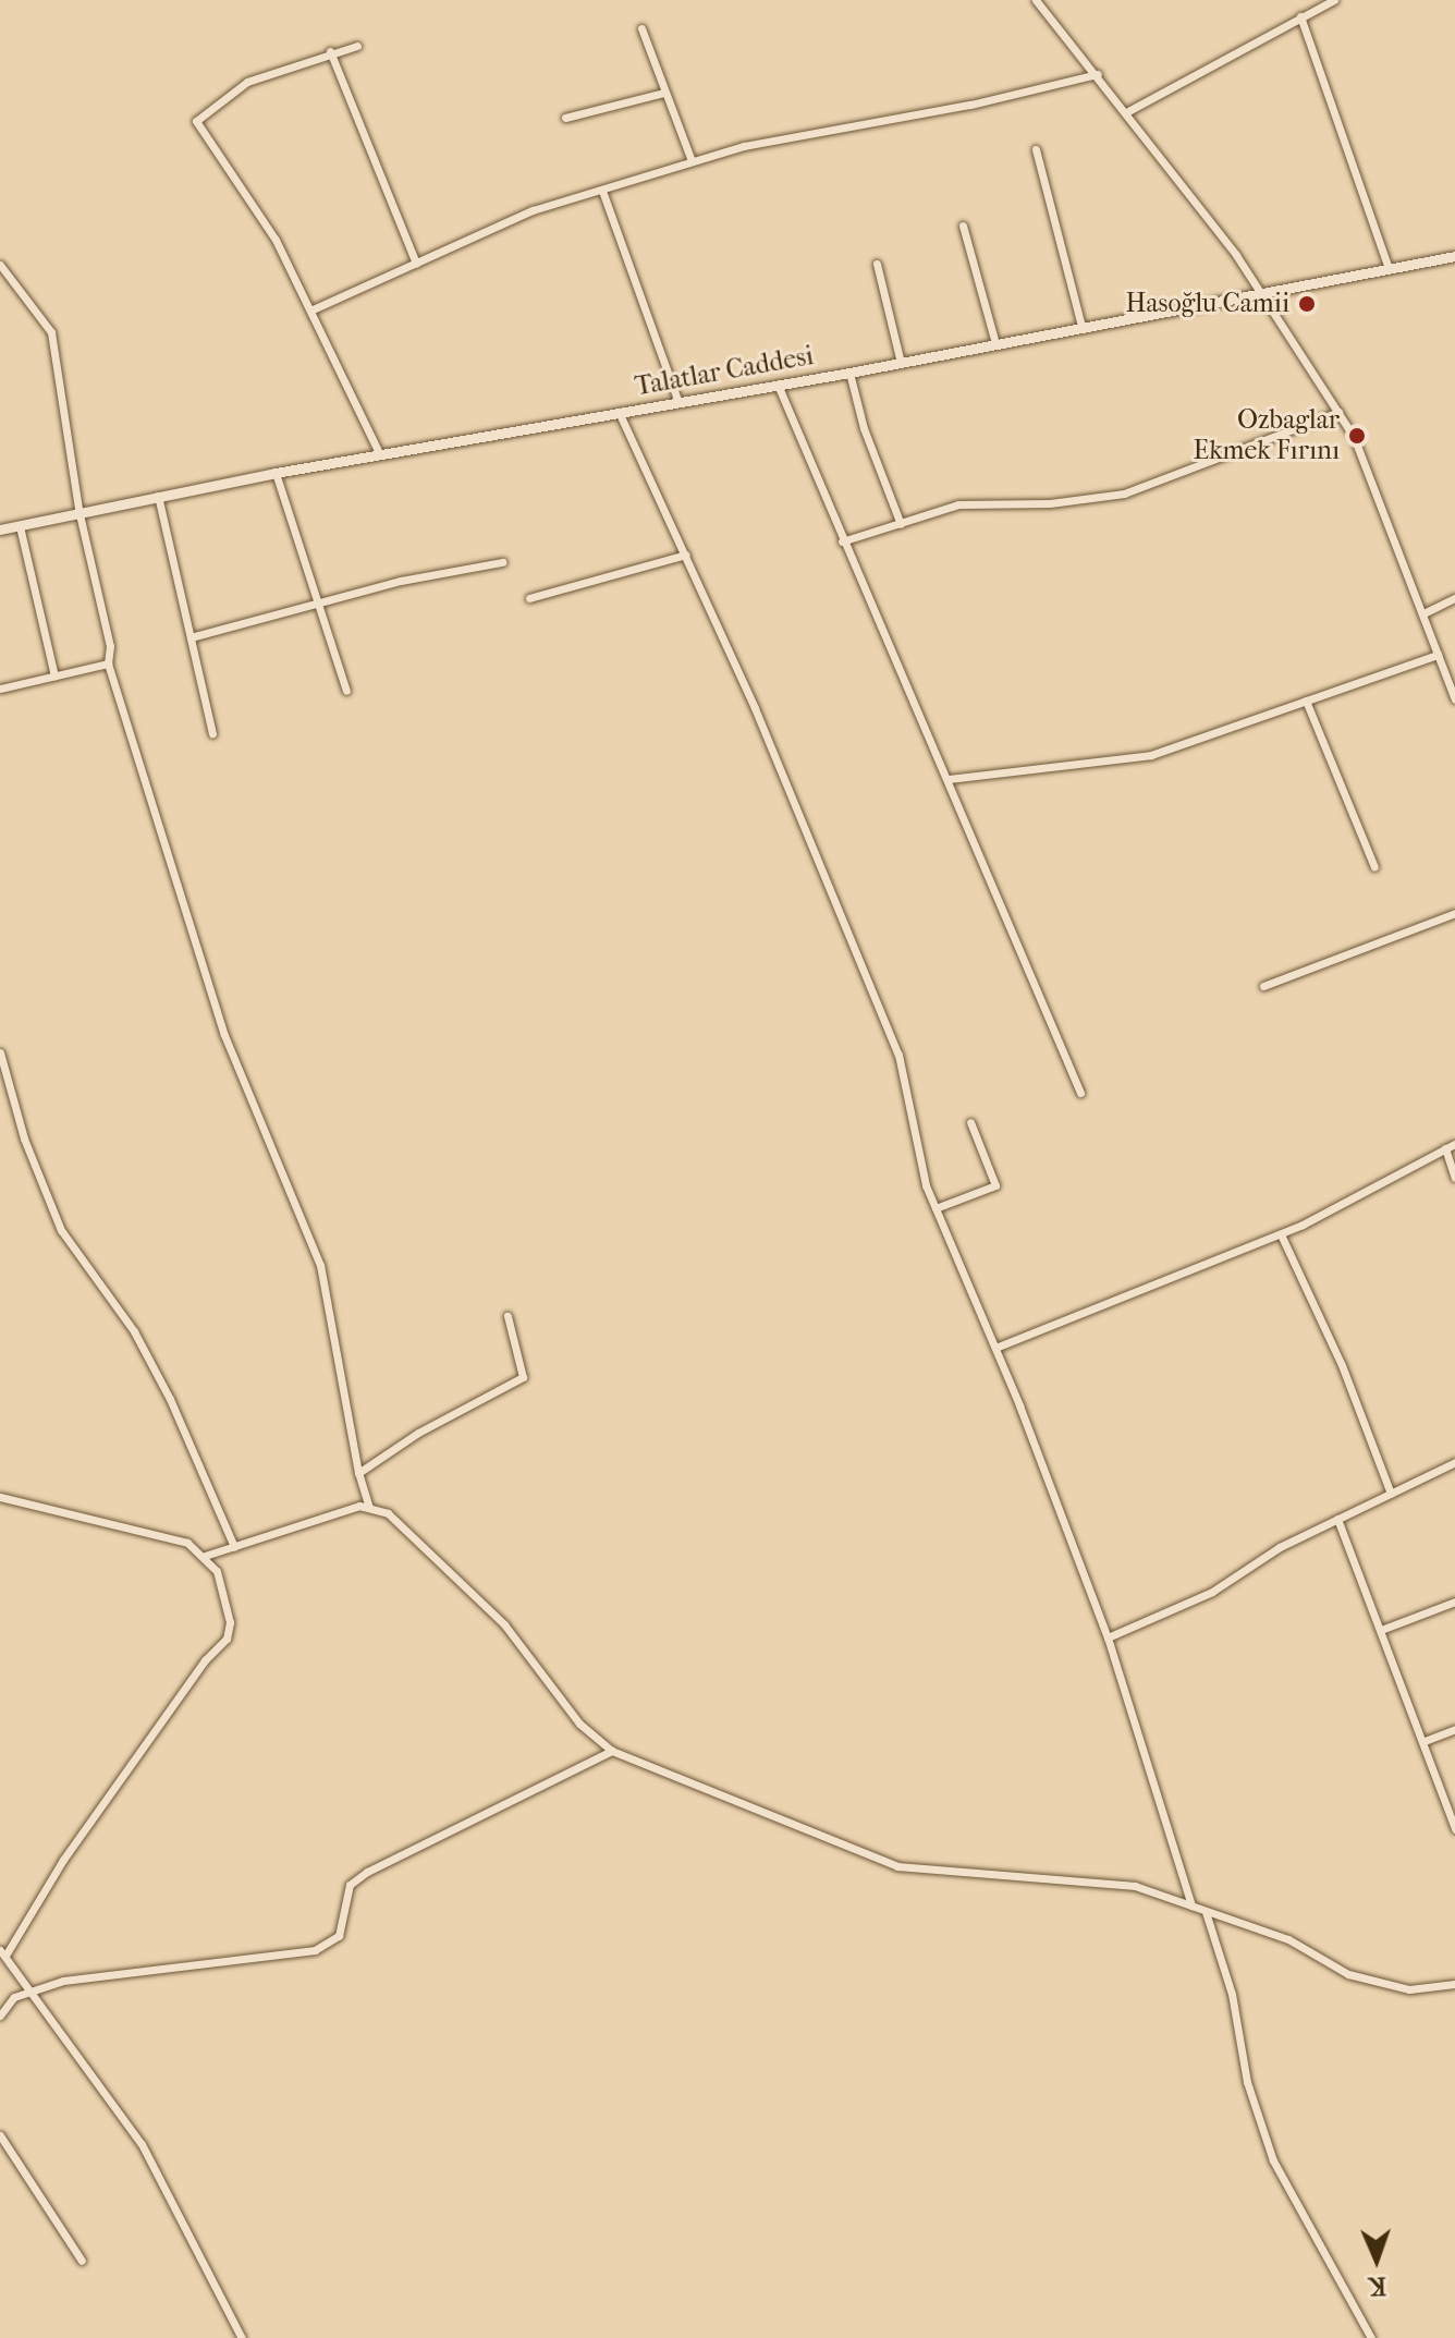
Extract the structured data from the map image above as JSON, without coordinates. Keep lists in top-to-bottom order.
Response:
{
  "streets": {
    "street": ["Talatlar Caddesi"]
  },
  "places": ["Hasoğlu Camii", "Ozbaglar Ekmek Fırını"],
  "north": "bottom"
}
